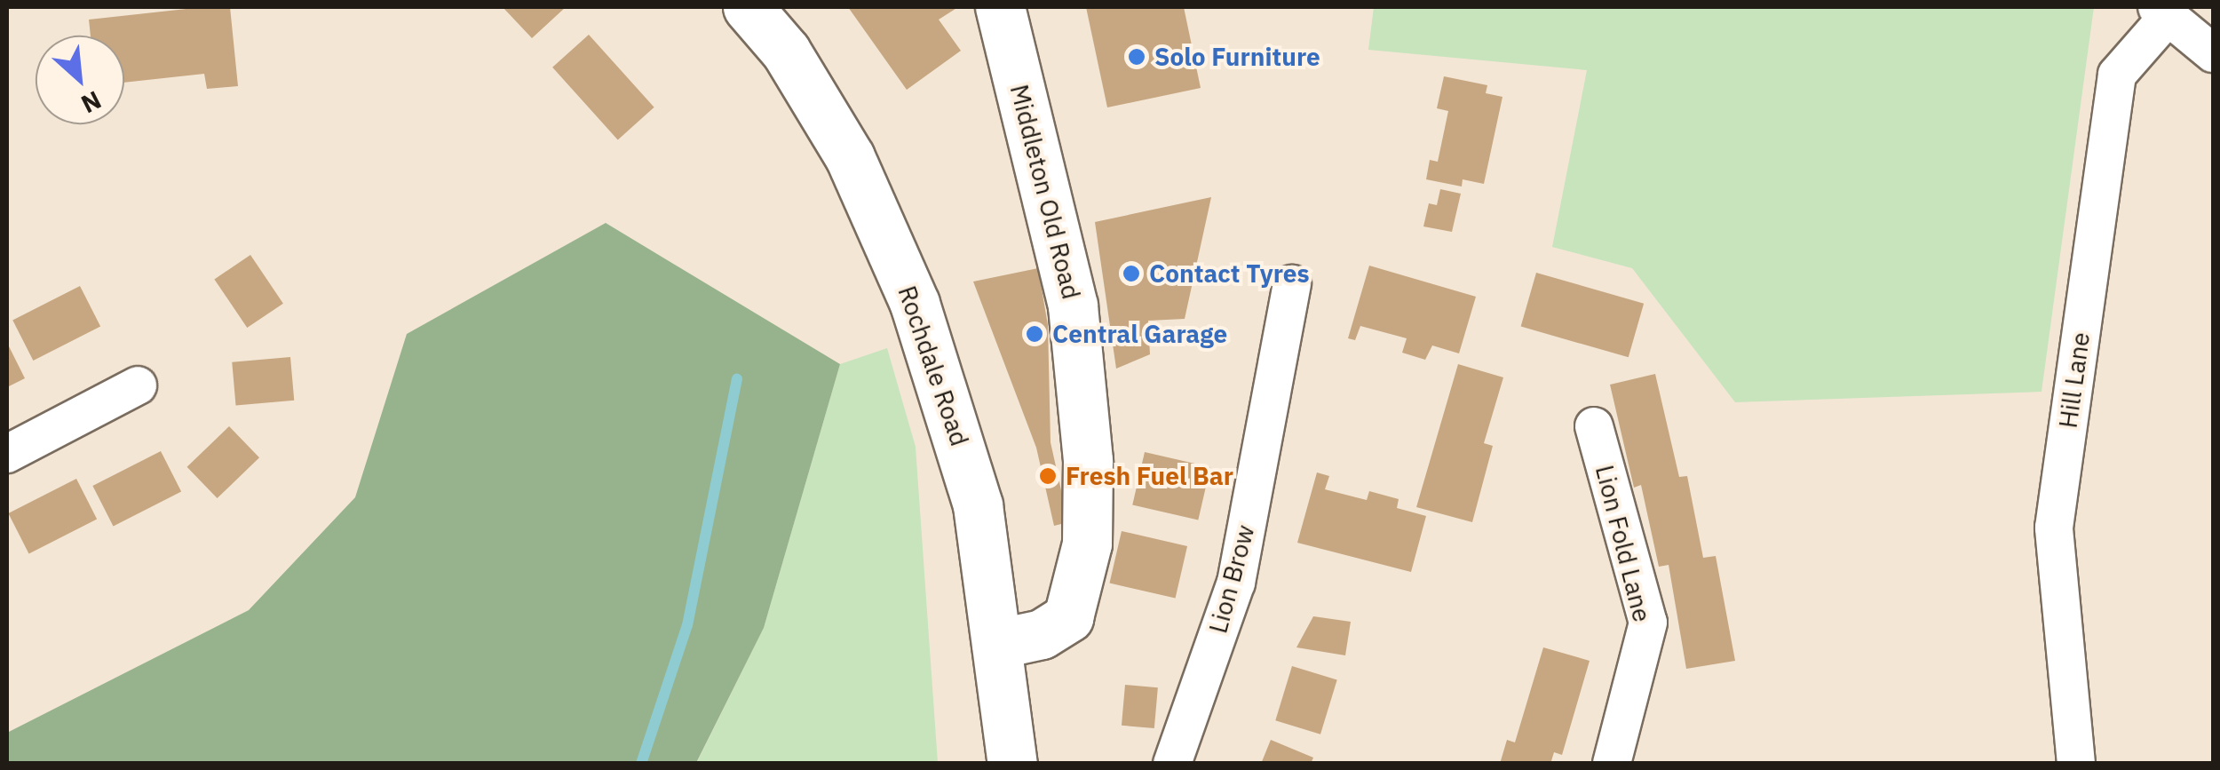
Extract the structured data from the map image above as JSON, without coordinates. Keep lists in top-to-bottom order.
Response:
{
  "streets": {
    "main road": ["Middleton Old Road", "Rochdale Road"],
    "street": ["Hill Lane", "Lion Fold Lane", "Lion Brow"]
  },
  "crossings": [
    ["Middleton Old Road", "Rochdale Road"]
  ],
  "places": [
    "Solo Furniture",
    "Contact Tyres",
    "Central Garage",
    "Fresh Fuel Bar"
  ],
  "north": "bottom right"
}
